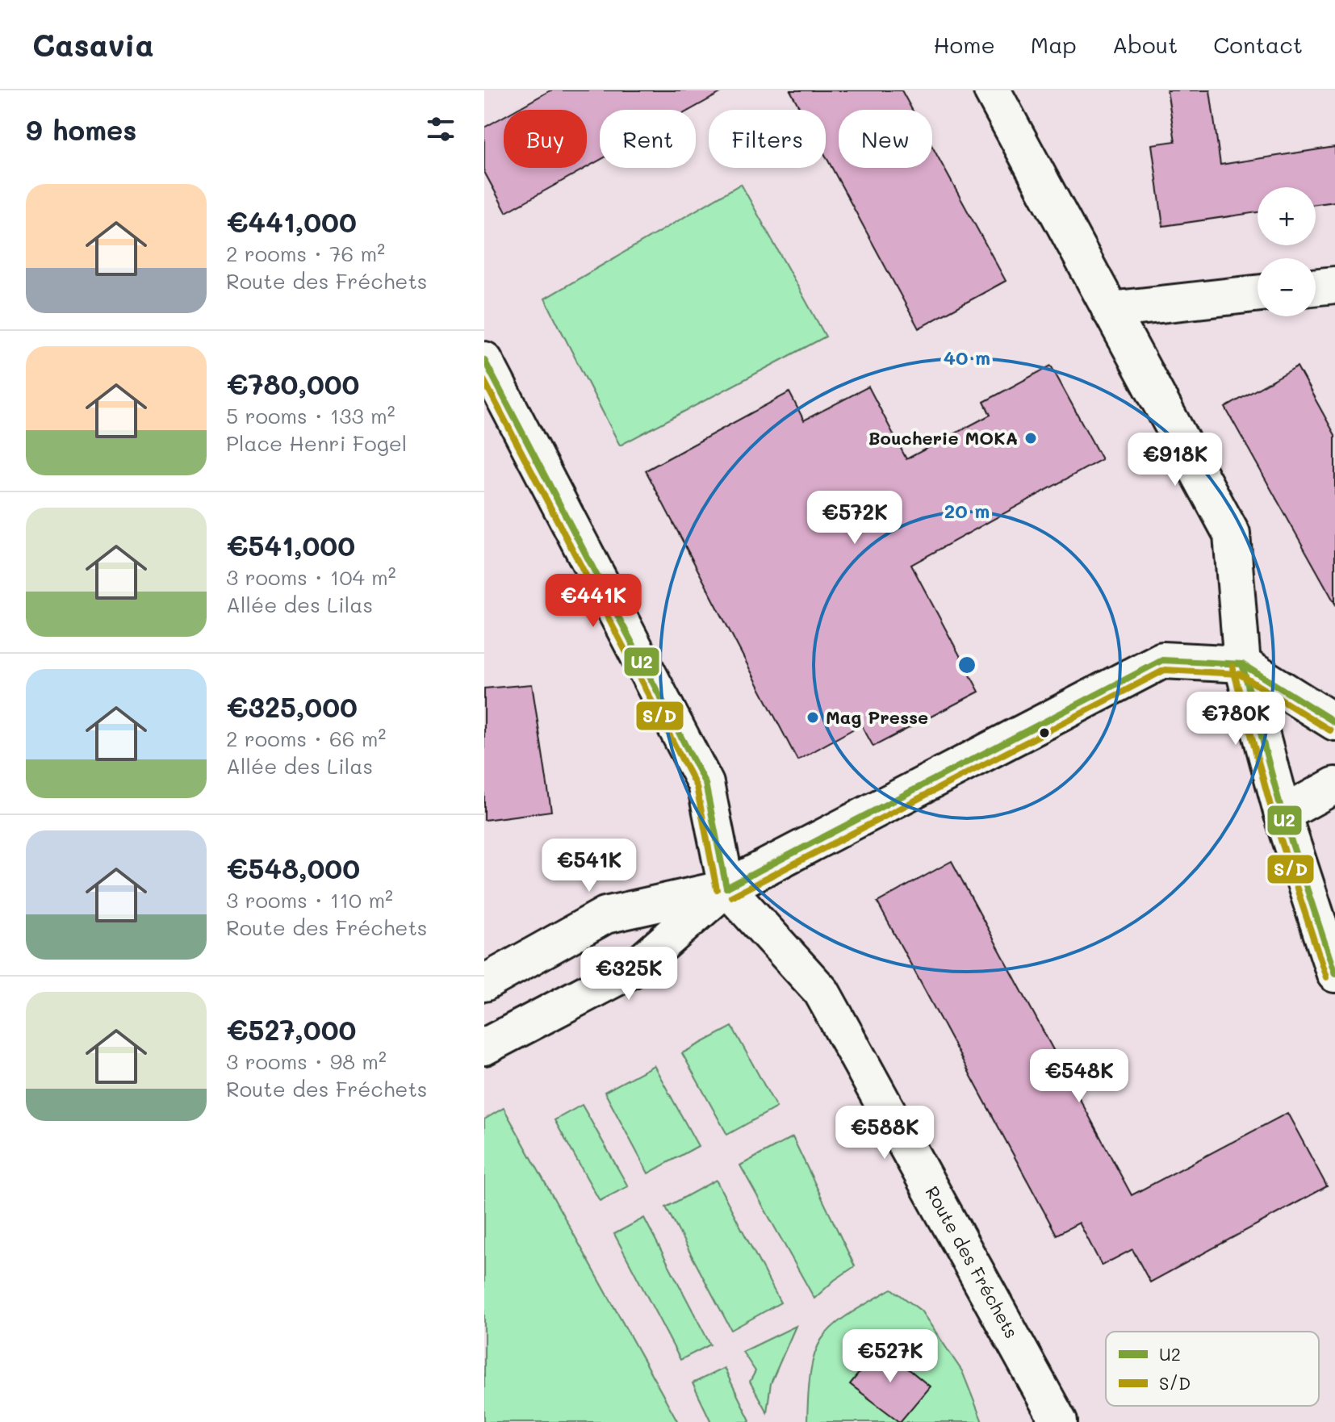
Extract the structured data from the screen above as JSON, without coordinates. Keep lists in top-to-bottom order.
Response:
{
  "streets": {
    "street": ["Route des Fréchets"]
  },
  "places": ["Boucherie MOKA", "Mag Presse"],
  "lines": ["transit line U2", "transit line S/D"],
  "legend": ["U2", "S/D"],
  "page": {
    "header": "Casavia",
    "nav": [
      "Home",
      "Map",
      "About",
      "Contact"
    ],
    "heading": "9 homes",
    "chip": [
      "Buy",
      "Rent",
      "Filters",
      "New"
    ],
    "list": [
      {
        "name": "€441,000",
        "note": "2 rooms · 76 m² · Route des Fréchets"
      },
      {
        "name": "€780,000",
        "note": "5 rooms · 133 m² · Place Henri Fogel"
      },
      {
        "name": "€541,000",
        "note": "3 rooms · 104 m² · Allée des Lilas"
      },
      {
        "name": "€325,000",
        "note": "2 rooms · 66 m² · Allée des Lilas"
      },
      {
        "name": "€548,000",
        "note": "3 rooms · 110 m² · Route des Fréchets"
      },
      {
        "name": "€527,000",
        "note": "3 rooms · 98 m² · Route des Fréchets"
      }
    ],
    "map_buttons": ["+", "−"],
    "price": [
      "€918K",
      "€572K",
      "€441K",
      "€780K",
      "€541K",
      "€325K",
      "€548K",
      "€588K",
      "€527K"
    ]
  },
  "rings": ["40 m", "20 m"]
}
